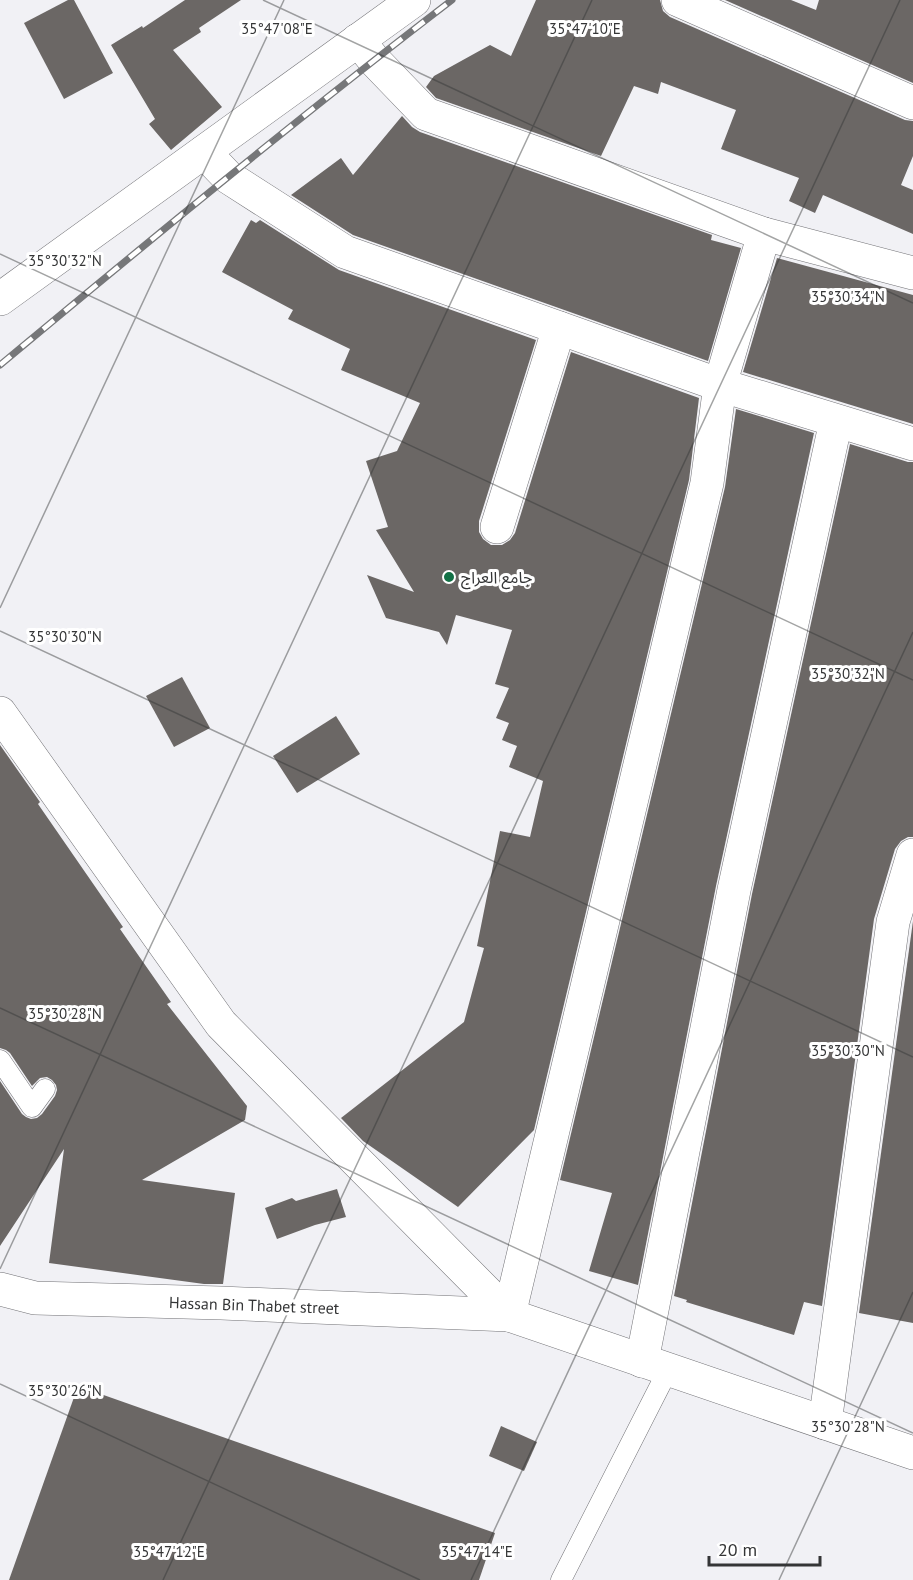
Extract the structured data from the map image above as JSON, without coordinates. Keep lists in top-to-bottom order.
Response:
{
  "streets": {
    "street": ["Hassan Bin Thabet street"]
  },
  "places": ["جامع العراج"],
  "scale_bar": "20 m",
  "coordinates": [
    "35°47'08\"E",
    "35°47'10\"E",
    "35°30'32\"N",
    "35°30'34\"N",
    "35°30'30\"N",
    "35°30'28\"N",
    "35°30'26\"N",
    "35°47'12\"E",
    "35°47'14\"E"
  ]
}
